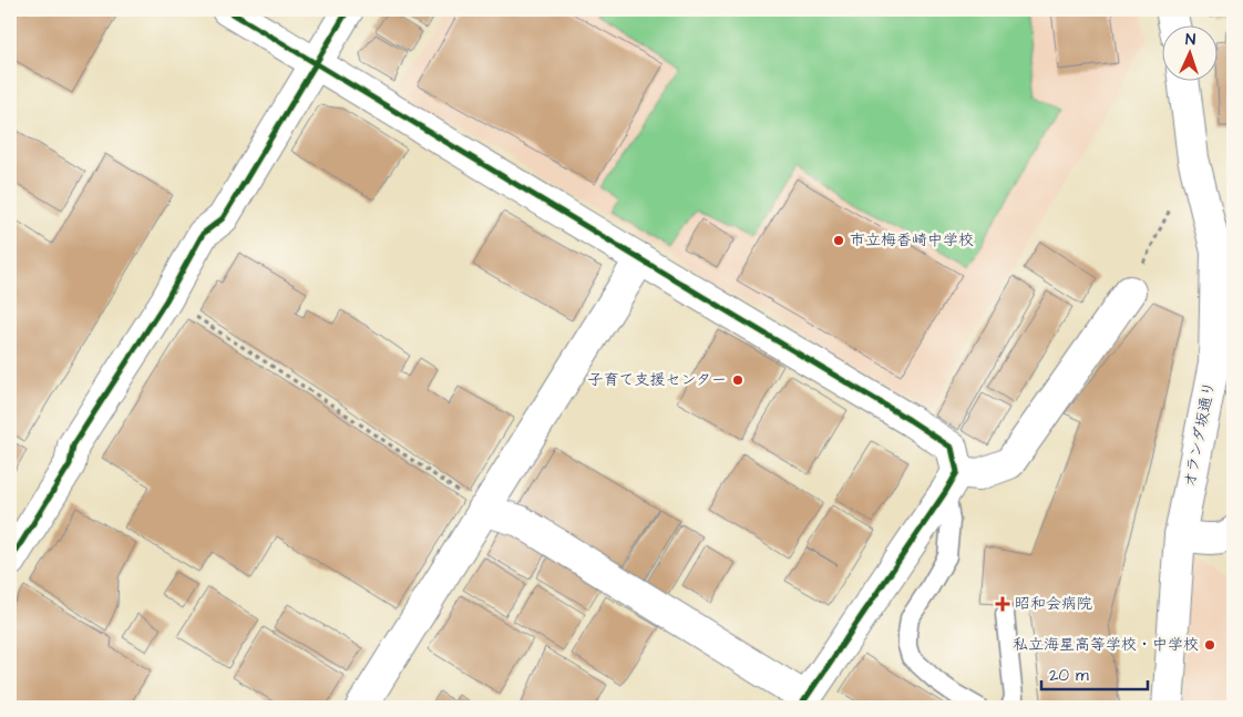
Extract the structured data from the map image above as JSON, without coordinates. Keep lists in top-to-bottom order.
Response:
{
  "streets": {
    "street": ["オランダ坂通り"]
  },
  "places": {
    "other": ["市立梅香崎中学校", "子育て支援センター", "私立海星高等学校・中学校"],
    "health": ["昭和会病院"]
  },
  "scale_bar": "20 m",
  "north": "top"
}
